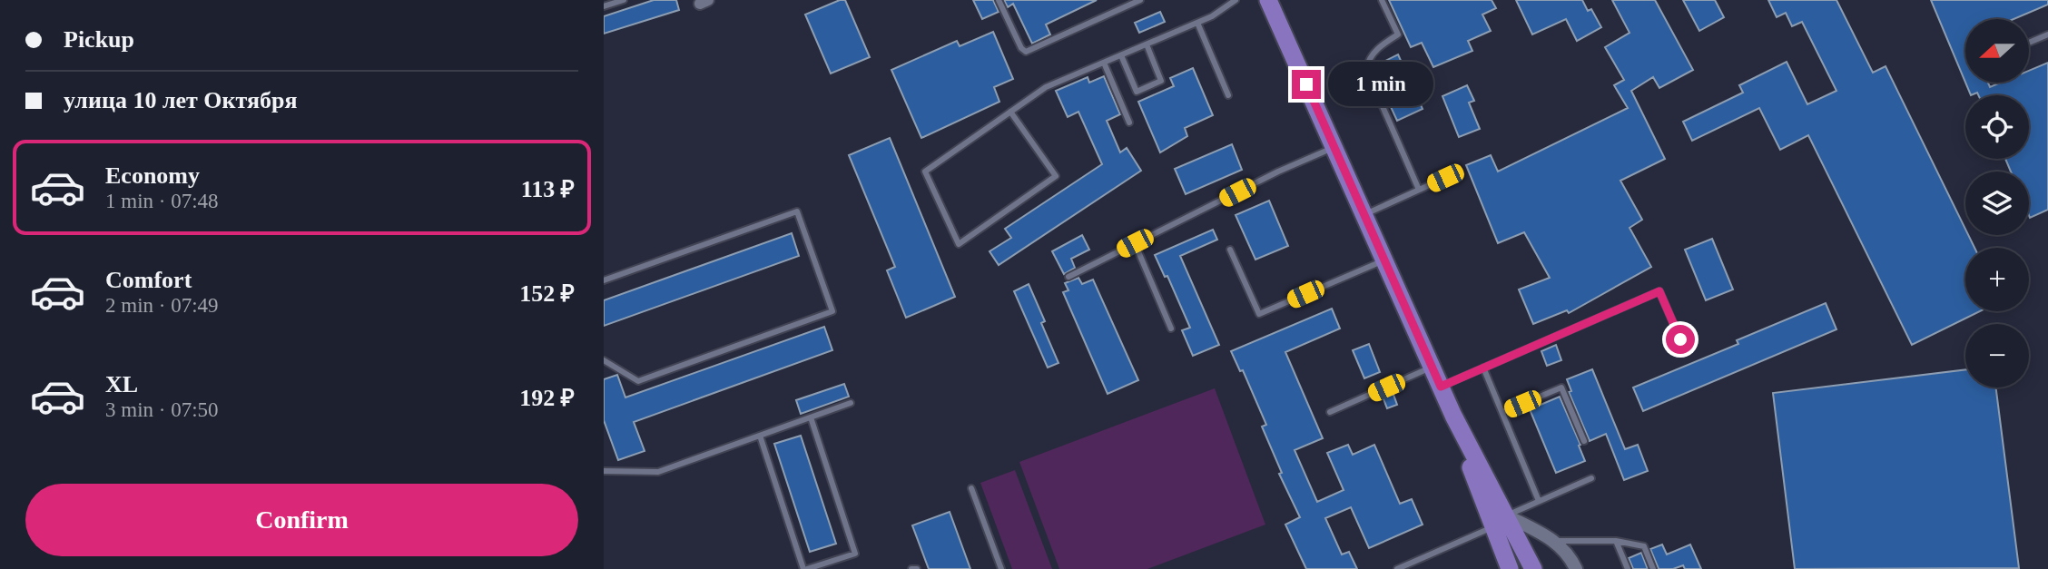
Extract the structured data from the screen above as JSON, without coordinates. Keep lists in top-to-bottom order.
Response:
{
  "north": "left",
  "page": {
    "banner": ["Pickup", "улица 10 лет Октября"],
    "map_buttons": ["+", "−"],
    "bubble": "1 min",
    "list": [
      {
        "name": "Economy",
        "note": "1 min · 07:48",
        "value": "113 ₽"
      },
      {
        "name": "Comfort",
        "note": "2 min · 07:49",
        "value": "152 ₽"
      },
      {
        "name": "XL",
        "note": "3 min · 07:50",
        "value": "192 ₽"
      }
    ],
    "buttons": "Confirm"
  }
}
